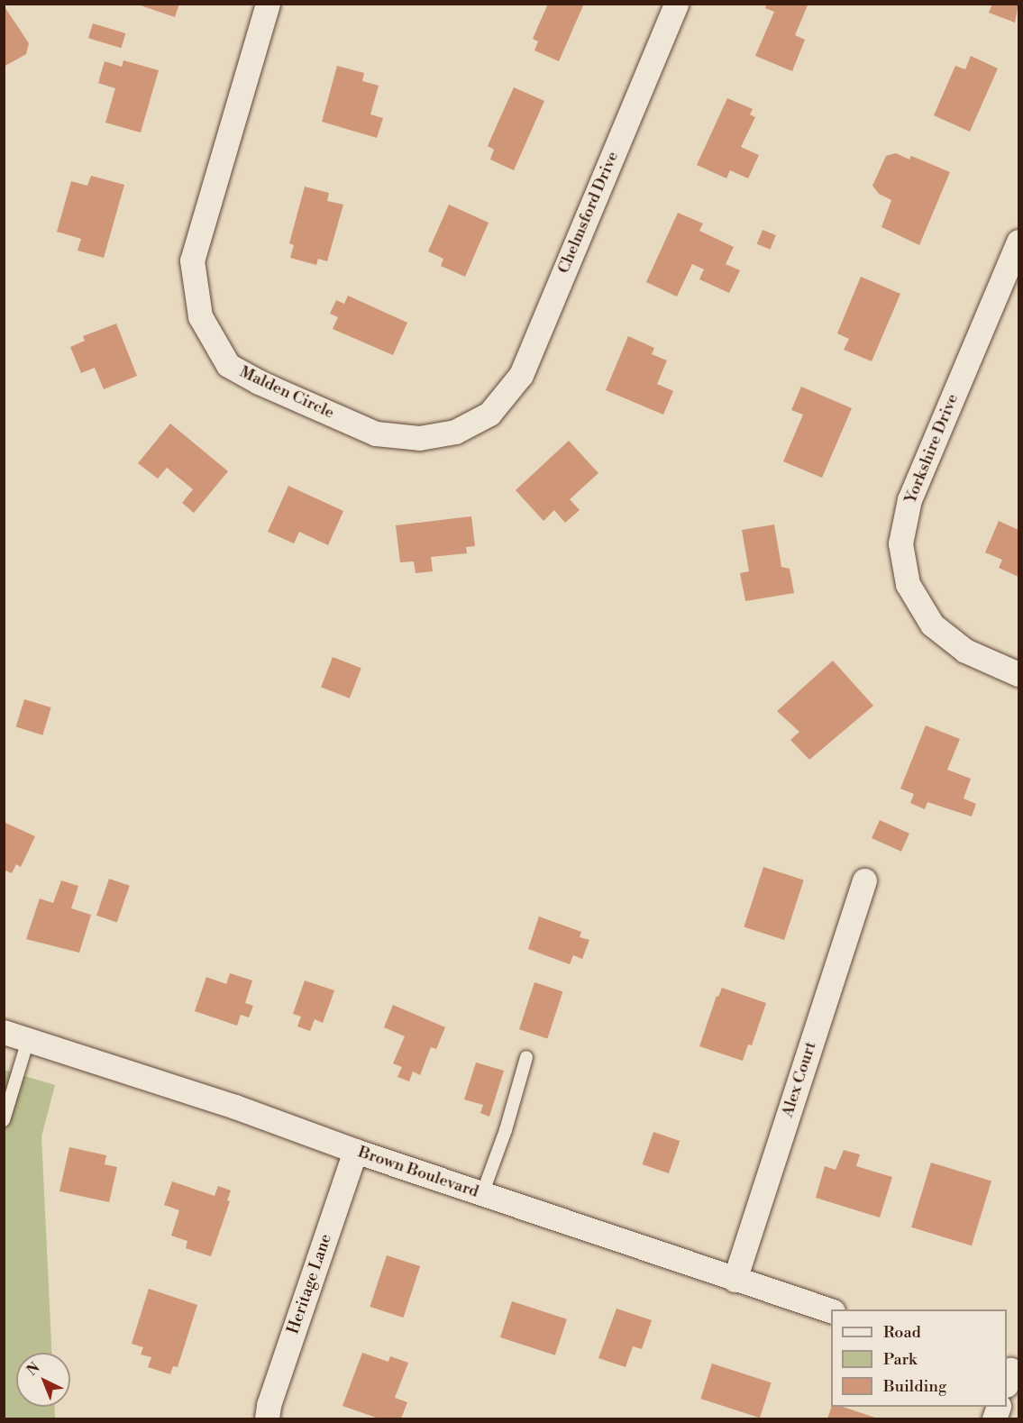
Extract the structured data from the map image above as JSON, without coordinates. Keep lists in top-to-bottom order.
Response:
{
  "streets": {
    "street": [
      "Chelmsford Drive",
      "Malden Circle",
      "Yorkshire Drive",
      "Alex Court",
      "Brown Boulevard",
      "Heritage Lane"
    ]
  },
  "crossings": [
    ["Chelmsford Drive", "Malden Circle"],
    ["Alex Court", "Brown Boulevard"],
    ["Brown Boulevard", "Heritage Lane"]
  ],
  "legend": ["Road", "Park", "Building"],
  "north": "top left"
}
